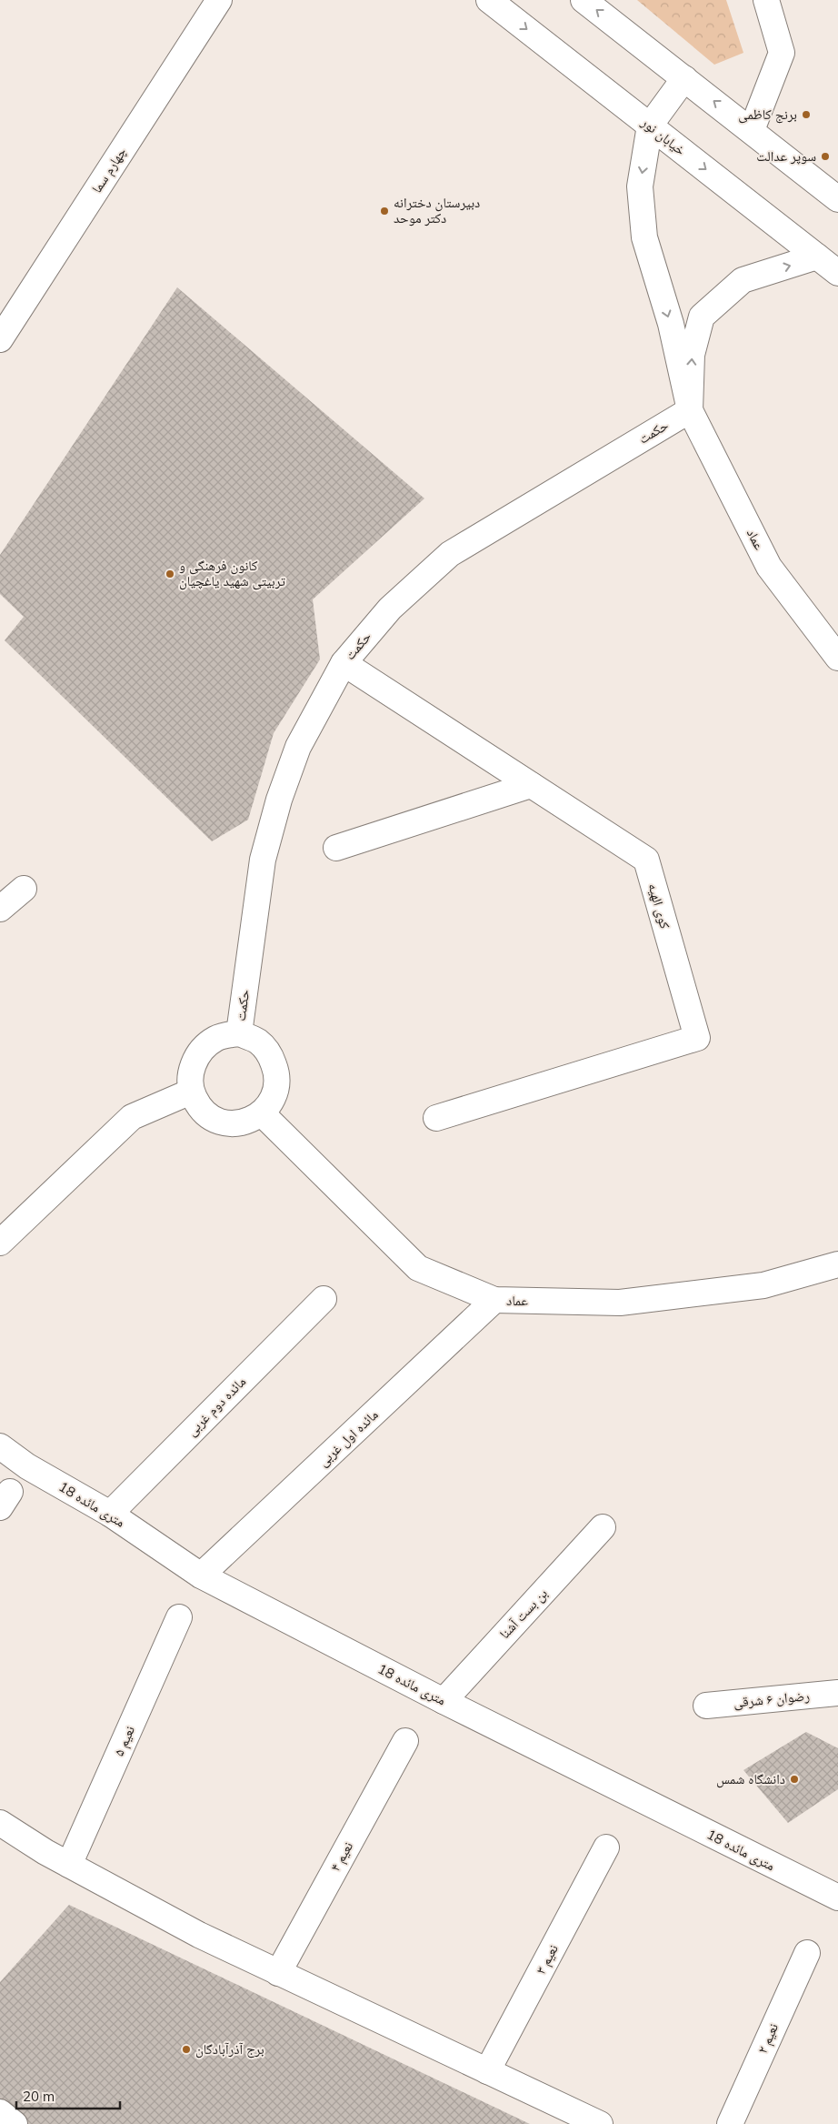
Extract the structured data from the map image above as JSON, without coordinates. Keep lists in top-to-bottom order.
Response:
{
  "streets": {
    "street": [
      "خیابان نور",
      "چهارم سما",
      "حکمت",
      "عماد",
      "کوی الهیه",
      "مائده دوم غربی",
      "مائده اول غربی",
      "18 متری مائده",
      "بن بست آشنا",
      "رضوان ۶ شرقی",
      "نعیم ۵",
      "نعیم ۴",
      "نعیم ۳",
      "نعیم ۲"
    ]
  },
  "crossings": [
    ["حکمت", "عماد"],
    ["حکمت", "کوی الهیه"],
    ["عماد", "مائده اول غربی"],
    ["مائده دوم غربی", "18 متری مائده"],
    ["مائده اول غربی", "18 متری مائده"],
    ["18 متری مائده", "بن بست آشنا"]
  ],
  "places": [
    "برنج کاظمی",
    "سوپر عدالت",
    "دبیرستان دخترانه دکتر موحد",
    "کانون فرهنگی و تربیتی شهید یاغچیان",
    "دانشگاه شمس",
    "برج آذرآبادگان"
  ],
  "scale_bar": "20 m"
}
